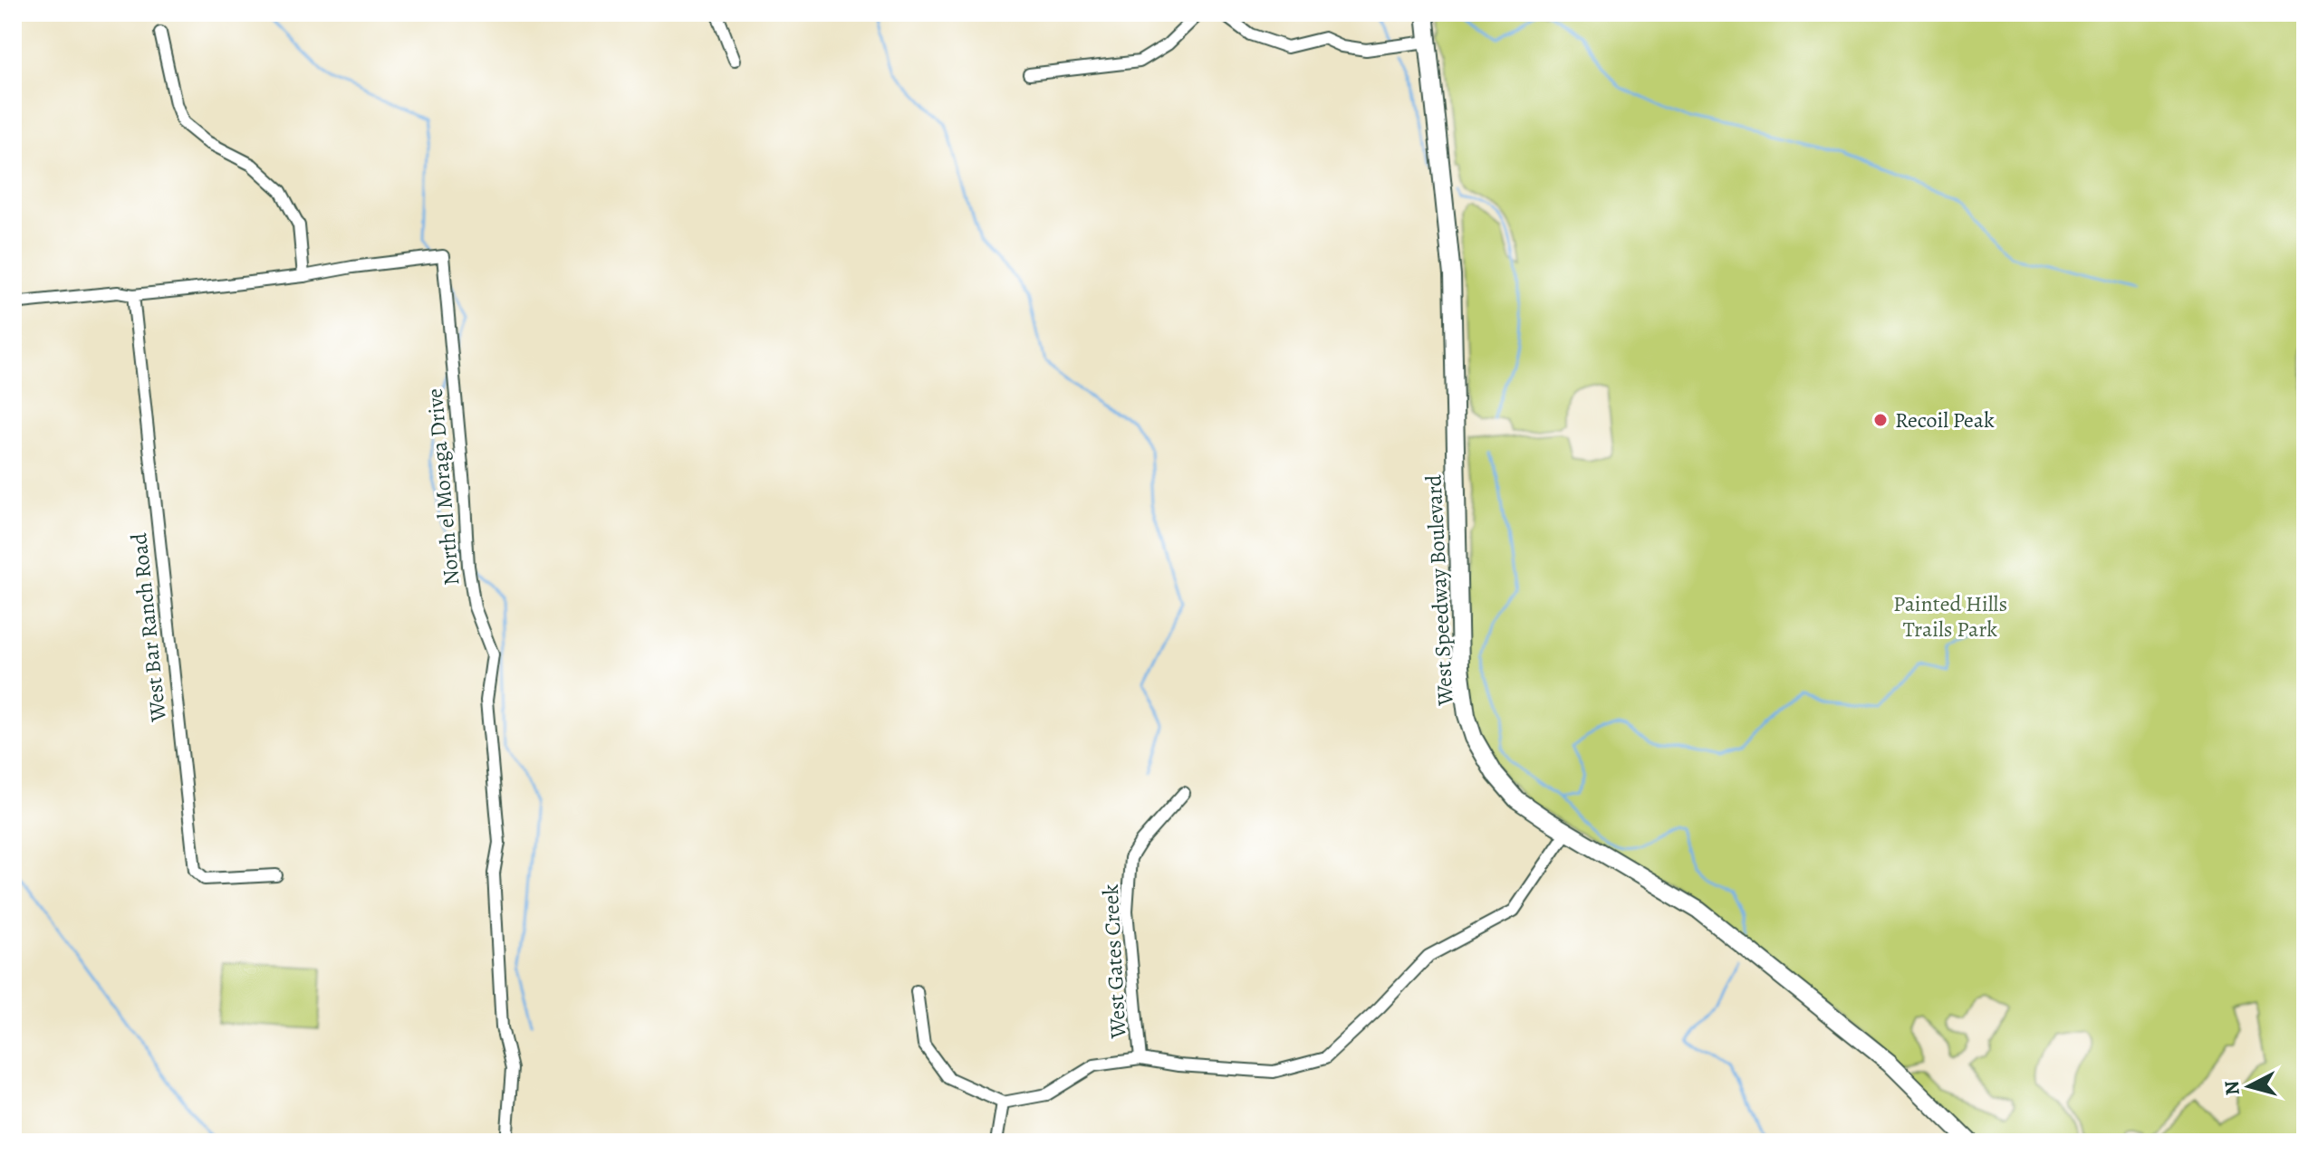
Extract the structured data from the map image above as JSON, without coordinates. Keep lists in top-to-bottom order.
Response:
{
  "streets": {
    "main road": ["West Speedway Boulevard"],
    "street": ["North el Moraga Drive", "West Bar Ranch Road", "West Gates Creek"]
  },
  "crossings": [
    ["North el Moraga Drive", "West Bar Ranch Road"]
  ],
  "parks": ["Painted Hills Trails Park"],
  "places": ["Recoil Peak"],
  "north": "left"
}
